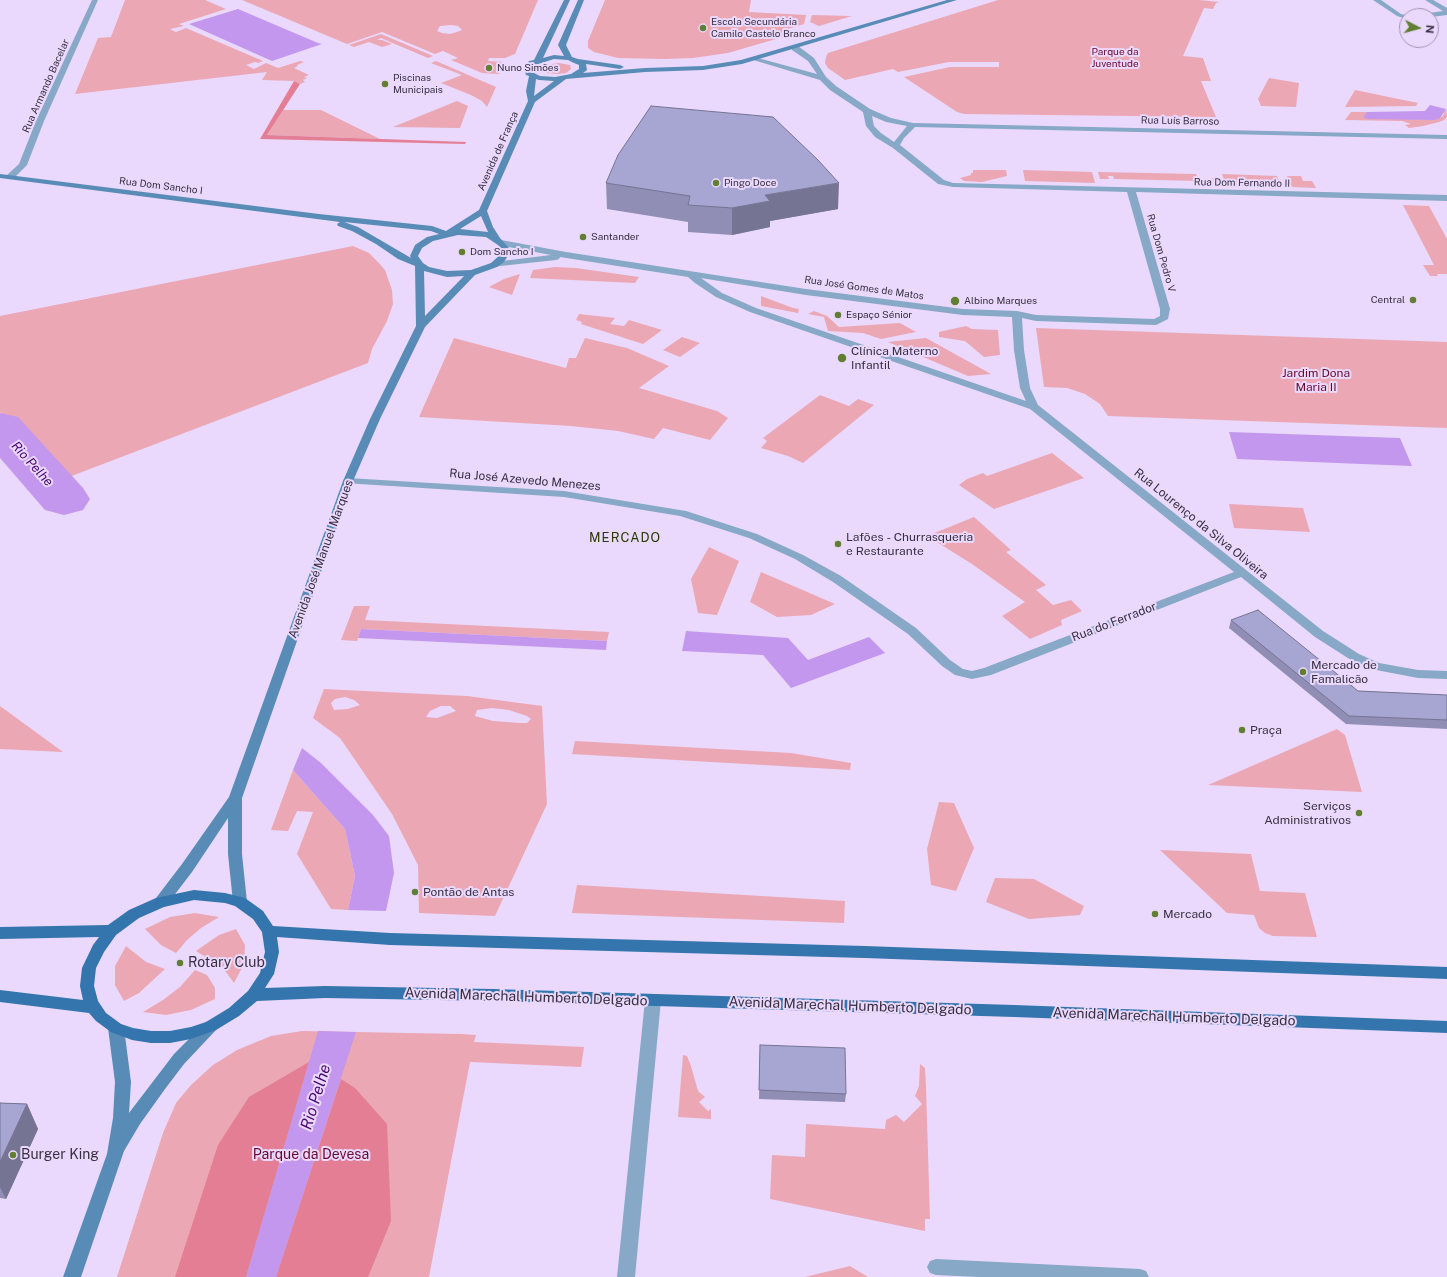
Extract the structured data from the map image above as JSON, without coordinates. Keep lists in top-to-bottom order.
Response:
{
  "streets": {
    "main road": [
      "Avenida de França",
      "Rua Dom Sancho I",
      "Avenida José Manuel Marques",
      "Avenida Marechal Humberto Delgado"
    ],
    "street": [
      "Rua Armando Bacelar",
      "Rua Luís Barroso",
      "Rua Dom Fernando II",
      "Rua Dom Pedro V",
      "Rua José Gomes de Matos",
      "Rua José Azevedo Menezes",
      "Rua Lourenço da Silva Oliveira",
      "Rua do Ferrador"
    ]
  },
  "crossings": [
    ["Rua Armando Bacelar", "Rua Dom Sancho I"],
    ["Rua Dom Fernando II", "Rua Dom Pedro V"],
    ["Rua Dom Sancho I", "Avenida José Manuel Marques"],
    ["Rua Dom Pedro V", "Rua José Gomes de Matos"],
    ["Rua José Gomes de Matos", "Rua Lourenço da Silva Oliveira"],
    ["Rua José Azevedo Menezes", "Avenida José Manuel Marques"],
    ["Rua José Azevedo Menezes", "Rua do Ferrador"],
    ["Rua Lourenço da Silva Oliveira", "Rua do Ferrador"]
  ],
  "districts": ["MERCADO"],
  "water": ["Rio Pelhe"],
  "parks": ["Parque da Juventude", "Jardim Dona Maria II", "Parque da Devesa"],
  "places": [
    "Escola Secundária Camilo Castelo Branco",
    "Nuno Simões",
    "Piscinas Municipais",
    "Pingo Doce",
    "Santander",
    "Dom Sancho I",
    "Central",
    "Albino Marques",
    "Espaço Sénior",
    "Clínica Materno Infantil",
    "Lafões - Churrasqueria e Restaurante",
    "Mercado de Famalicão",
    "Praça",
    "Serviços Administrativos",
    "Pontão de Antas",
    "Mercado",
    "Rotary Club",
    "Burger King"
  ],
  "north": "right"
}
